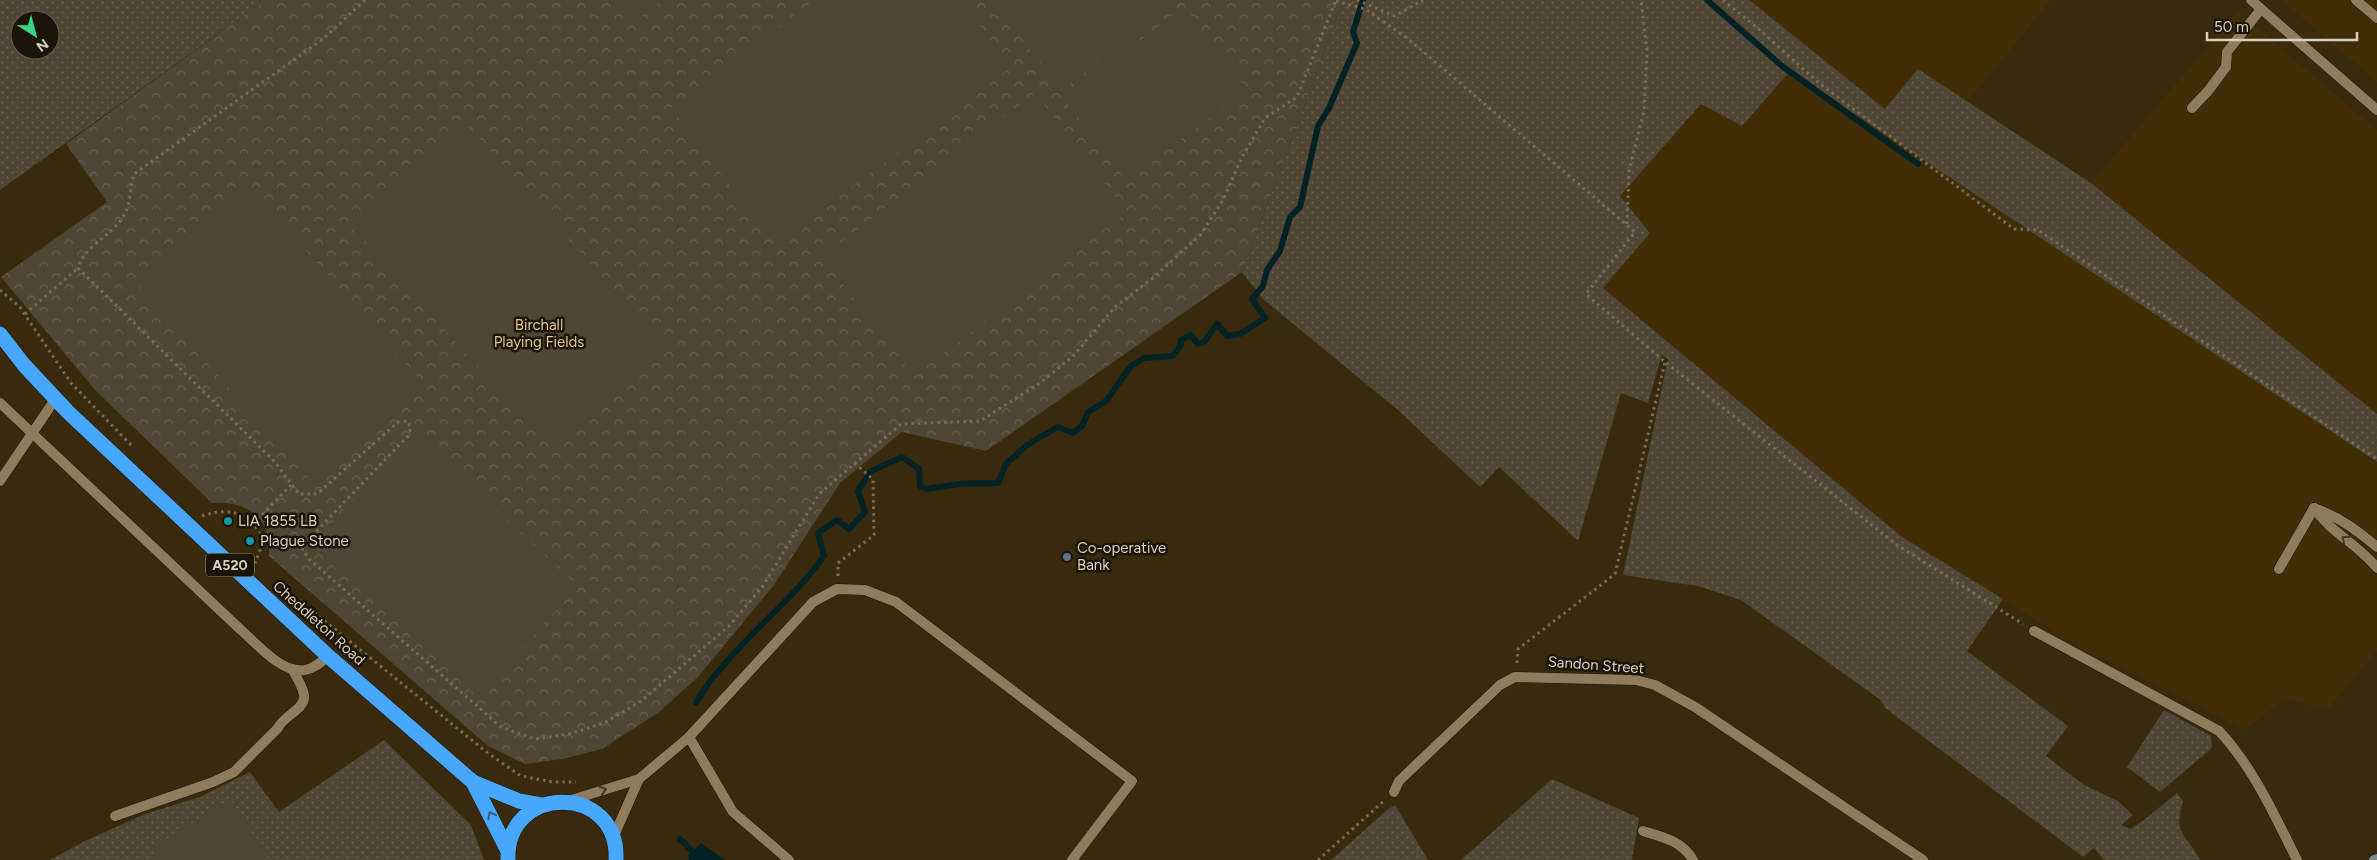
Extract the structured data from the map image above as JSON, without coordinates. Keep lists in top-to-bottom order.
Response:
{
  "streets": {
    "highway": ["A520", "Cheddleton Road"],
    "street": ["Sandon Street"]
  },
  "parks": ["Birchall Playing Fields"],
  "places": ["LIA 1855 LB", "Plague Stone", "Co-operative Bank"],
  "scale_bar": "50 m",
  "north": "bottom right"
}
